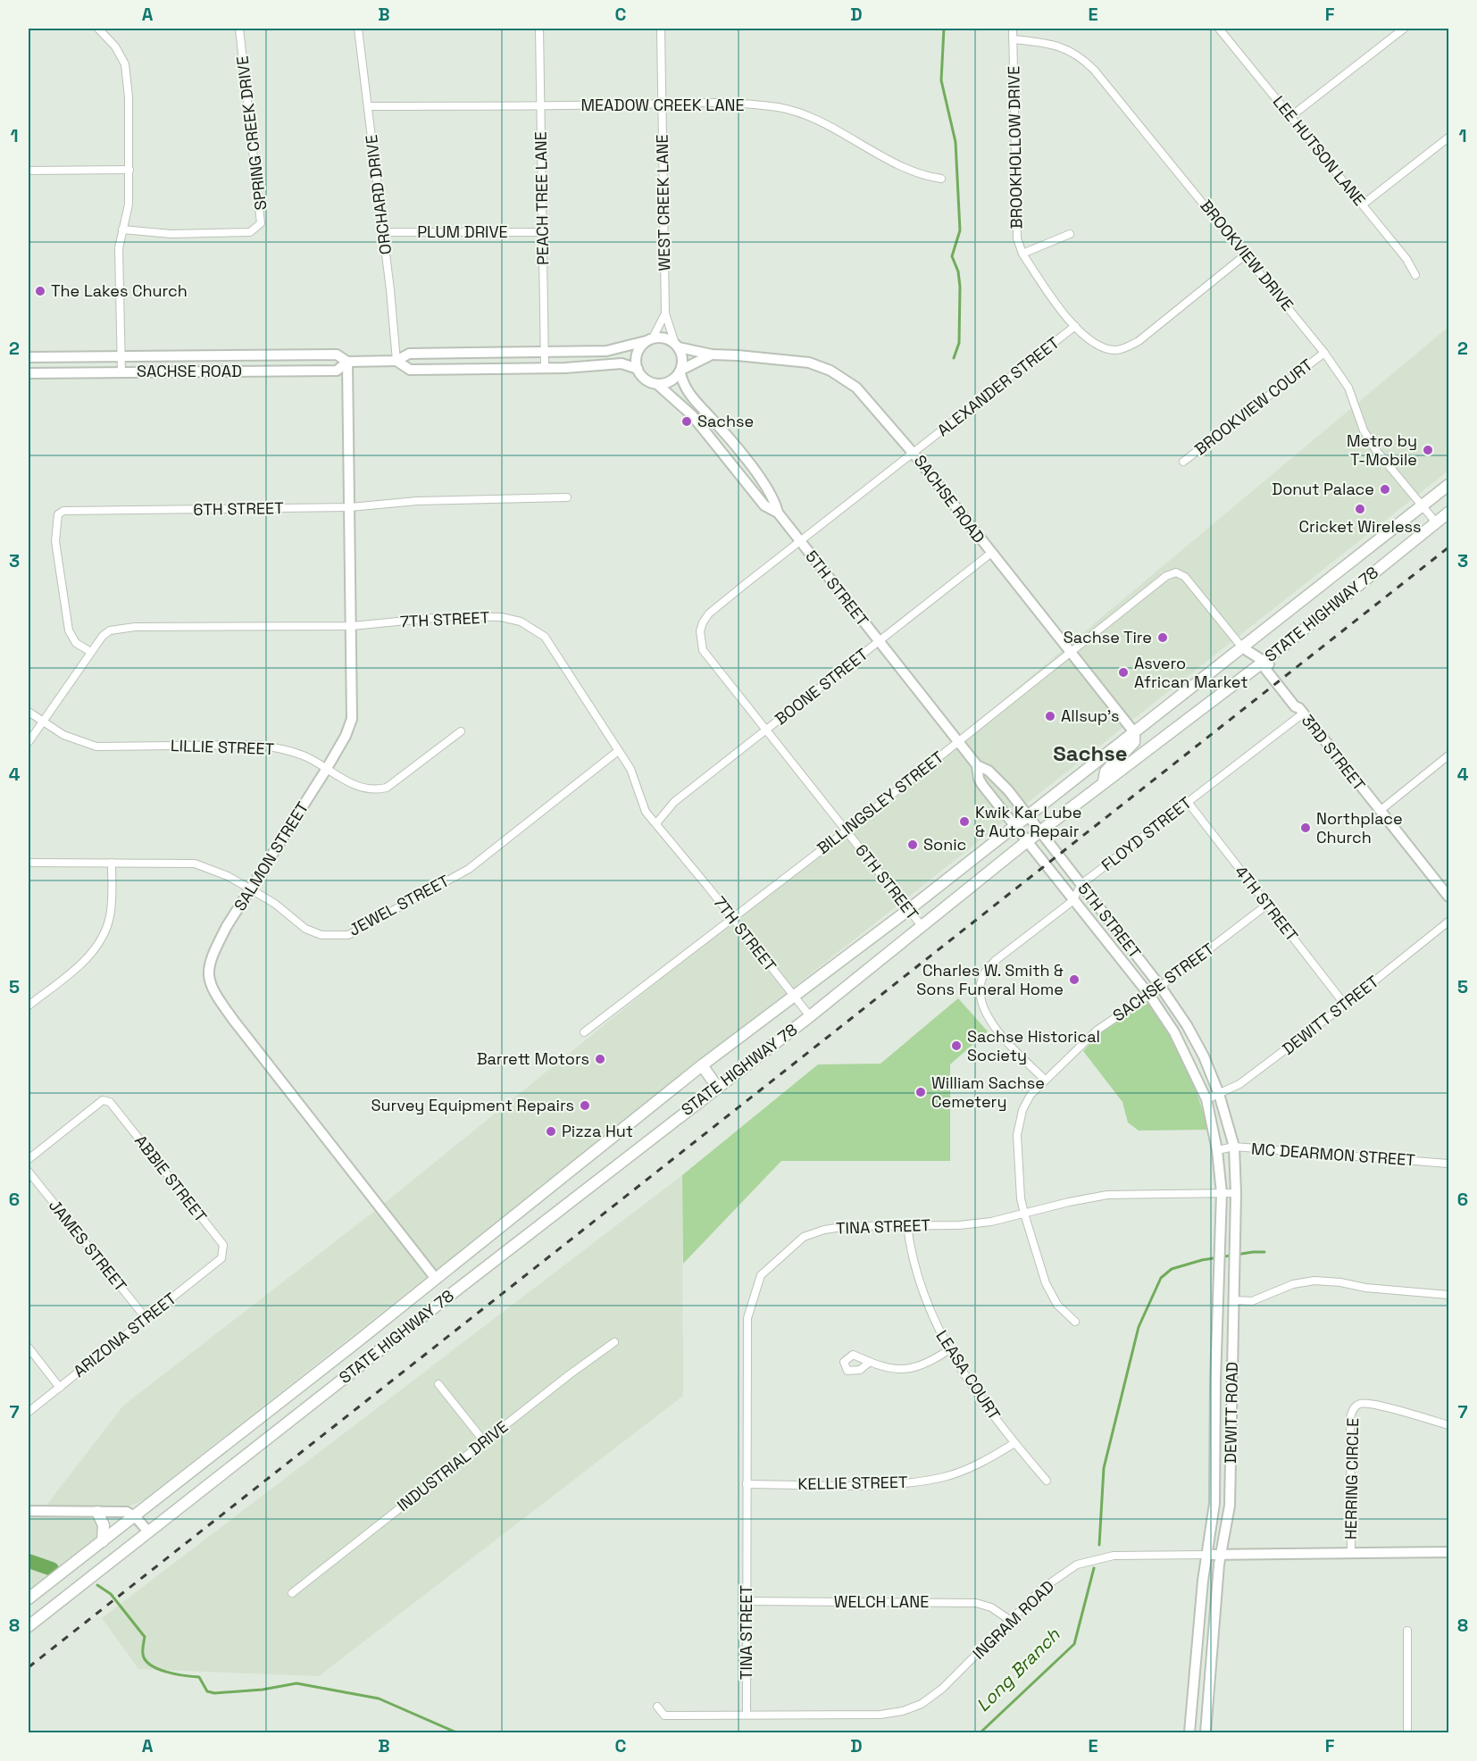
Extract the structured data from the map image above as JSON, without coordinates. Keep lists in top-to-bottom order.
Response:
{
  "streets": {
    "main road": [
      "SACHSE ROAD",
      "5TH STREET",
      "STATE HIGHWAY 78",
      "3RD STREET",
      "SALMON STREET",
      "DEWITT ROAD",
      "INGRAM ROAD"
    ],
    "street": [
      "MEADOW CREEK LANE",
      "SPRING CREEK DRIVE",
      "BROOKHOLLOW DRIVE",
      "LEE HUTSON LANE",
      "ORCHARD DRIVE",
      "PEACH TREE LANE",
      "WEST CREEK LANE",
      "PLUM DRIVE",
      "BROOKVIEW DRIVE",
      "ALEXANDER STREET",
      "BROOKVIEW COURT",
      "6TH STREET",
      "7TH STREET",
      "BOONE STREET",
      "LILLIE STREET",
      "BILLINGSLEY STREET",
      "FLOYD STREET",
      "4TH STREET",
      "JEWEL STREET",
      "SACHSE STREET",
      "DEWITT STREET",
      "MC DEARMON STREET",
      "ABBIE STREET",
      "TINA STREET",
      "JAMES STREET",
      "ARIZONA STREET",
      "LEASA COURT",
      "INDUSTRIAL DRIVE",
      "HERRING CIRCLE",
      "KELLIE STREET",
      "WELCH LANE"
    ]
  },
  "crossings": [
    ["MEADOW CREEK LANE", "ORCHARD DRIVE"],
    ["MEADOW CREEK LANE", "PEACH TREE LANE"],
    ["MEADOW CREEK LANE", "WEST CREEK LANE"],
    ["BROOKHOLLOW DRIVE", "BROOKVIEW DRIVE"],
    ["BROOKHOLLOW DRIVE", "ALEXANDER STREET"],
    ["ORCHARD DRIVE", "PLUM DRIVE"],
    ["ORCHARD DRIVE", "SACHSE ROAD"],
    ["PEACH TREE LANE", "PLUM DRIVE"],
    ["PEACH TREE LANE", "SACHSE ROAD"],
    ["WEST CREEK LANE", "SACHSE ROAD"],
    ["WEST CREEK LANE", "5TH STREET"],
    ["BROOKVIEW DRIVE", "BROOKVIEW COURT"],
    ["BROOKVIEW DRIVE", "STATE HIGHWAY 78"],
    ["SACHSE ROAD", "ALEXANDER STREET"],
    ["SACHSE ROAD", "5TH STREET"],
    ["SACHSE ROAD", "STATE HIGHWAY 78"],
    ["SACHSE ROAD", "BOONE STREET"],
    ["SACHSE ROAD", "BILLINGSLEY STREET"],
    ["SACHSE ROAD", "SALMON STREET"],
    ["ALEXANDER STREET", "6TH STREET"],
    ["ALEXANDER STREET", "5TH STREET"],
    ["6TH STREET", "STATE HIGHWAY 78"],
    ["6TH STREET", "7TH STREET"],
    ["6TH STREET", "BOONE STREET"],
    ["6TH STREET", "BILLINGSLEY STREET"],
    ["6TH STREET", "SALMON STREET"],
    ["5TH STREET", "STATE HIGHWAY 78"],
    ["5TH STREET", "BOONE STREET"],
    ["5TH STREET", "BILLINGSLEY STREET"],
    ["5TH STREET", "FLOYD STREET"],
    ["5TH STREET", "SACHSE STREET"],
    ["5TH STREET", "DEWITT STREET"],
    ["5TH STREET", "DEWITT ROAD"],
    ["STATE HIGHWAY 78", "7TH STREET"],
    ["STATE HIGHWAY 78", "3RD STREET"],
    ["STATE HIGHWAY 78", "SALMON STREET"],
    ["7TH STREET", "BOONE STREET"],
    ["7TH STREET", "LILLIE STREET"],
    ["7TH STREET", "BILLINGSLEY STREET"],
    ["7TH STREET", "SALMON STREET"],
    ["7TH STREET", "JEWEL STREET"],
    ["LILLIE STREET", "SALMON STREET"],
    ["3RD STREET", "BILLINGSLEY STREET"],
    ["3RD STREET", "FLOYD STREET"],
    ["FLOYD STREET", "4TH STREET"],
    ["FLOYD STREET", "SACHSE STREET"],
    ["SALMON STREET", "JEWEL STREET"],
    ["4TH STREET", "SACHSE STREET"],
    ["4TH STREET", "DEWITT STREET"],
    ["SACHSE STREET", "TINA STREET"],
    ["DEWITT STREET", "DEWITT ROAD"],
    ["MC DEARMON STREET", "DEWITT ROAD"],
    ["ABBIE STREET", "ARIZONA STREET"],
    ["TINA STREET", "LEASA COURT"],
    ["TINA STREET", "DEWITT ROAD"],
    ["TINA STREET", "KELLIE STREET"],
    ["TINA STREET", "WELCH LANE"],
    ["TINA STREET", "INGRAM ROAD"],
    ["JAMES STREET", "ARIZONA STREET"],
    ["LEASA COURT", "KELLIE STREET"],
    ["DEWITT ROAD", "INGRAM ROAD"],
    ["HERRING CIRCLE", "INGRAM ROAD"],
    ["WELCH LANE", "INGRAM ROAD"]
  ],
  "districts": ["Sachse"],
  "water": ["Long Branch"],
  "places": [
    "The Lakes Church",
    "Sachse",
    "Metro by T-Mobile",
    "Donut Palace",
    "Cricket Wireless",
    "Sachse Tire",
    "Asvero African Market",
    "Allsup's",
    "Kwik Kar Lube & Auto Repair",
    "Northplace Church",
    "Sonic",
    "Charles W. Smith & Sons Funeral Home",
    "Sachse Historical Society",
    "Barrett Motors",
    "William Sachse Cemetery",
    "Survey Equipment Repairs",
    "Pizza Hut"
  ],
  "grid": {
    "columns": [
      "A",
      "B",
      "C",
      "D",
      "E",
      "F"
    ],
    "rows": [
      "1",
      "2",
      "3",
      "4",
      "5",
      "6",
      "7",
      "8"
    ]
  }
}
